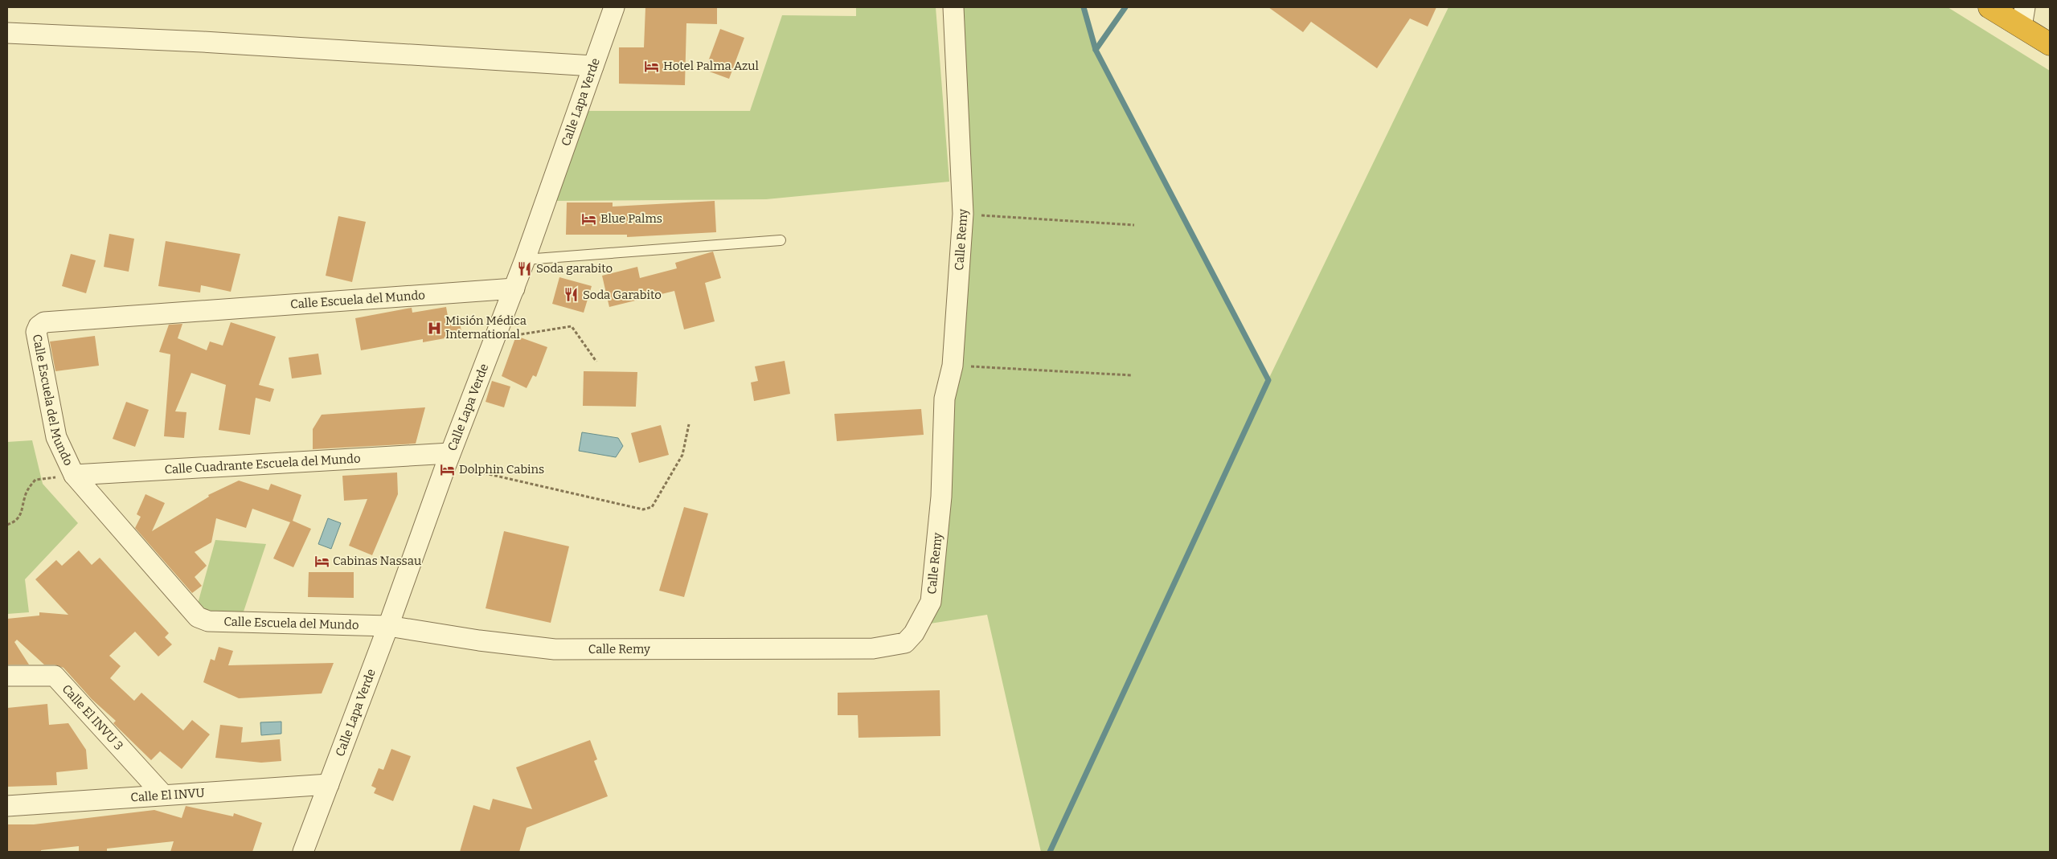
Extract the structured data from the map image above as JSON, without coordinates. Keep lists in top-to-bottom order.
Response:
{
  "streets": {
    "street": [
      "Calle Lapa Verde",
      "Calle Remy",
      "Calle Escuela del Mundo",
      "Calle Cuadrante Escuela del Mundo",
      "Calle El INVU 3",
      "Calle El INVU"
    ]
  },
  "crossings": [
    ["Calle Lapa Verde", "Calle Remy"],
    ["Calle Lapa Verde", "Calle Escuela del Mundo"],
    ["Calle Lapa Verde", "Calle Cuadrante Escuela del Mundo"],
    ["Calle Lapa Verde", "Calle El INVU"],
    ["Calle Remy", "Calle Escuela del Mundo"],
    ["Calle Escuela del Mundo", "Calle Cuadrante Escuela del Mundo"],
    ["Calle El INVU 3", "Calle El INVU"]
  ],
  "places": {
    "hotel": [
      "Hotel Palma Azul",
      "Blue Palms",
      "Dolphin Cabins",
      "Cabinas Nassau"
    ],
    "restaurant": ["Soda garabito", "Soda Garabito"],
    "hospital": ["Misión Médica International"]
  }
}
